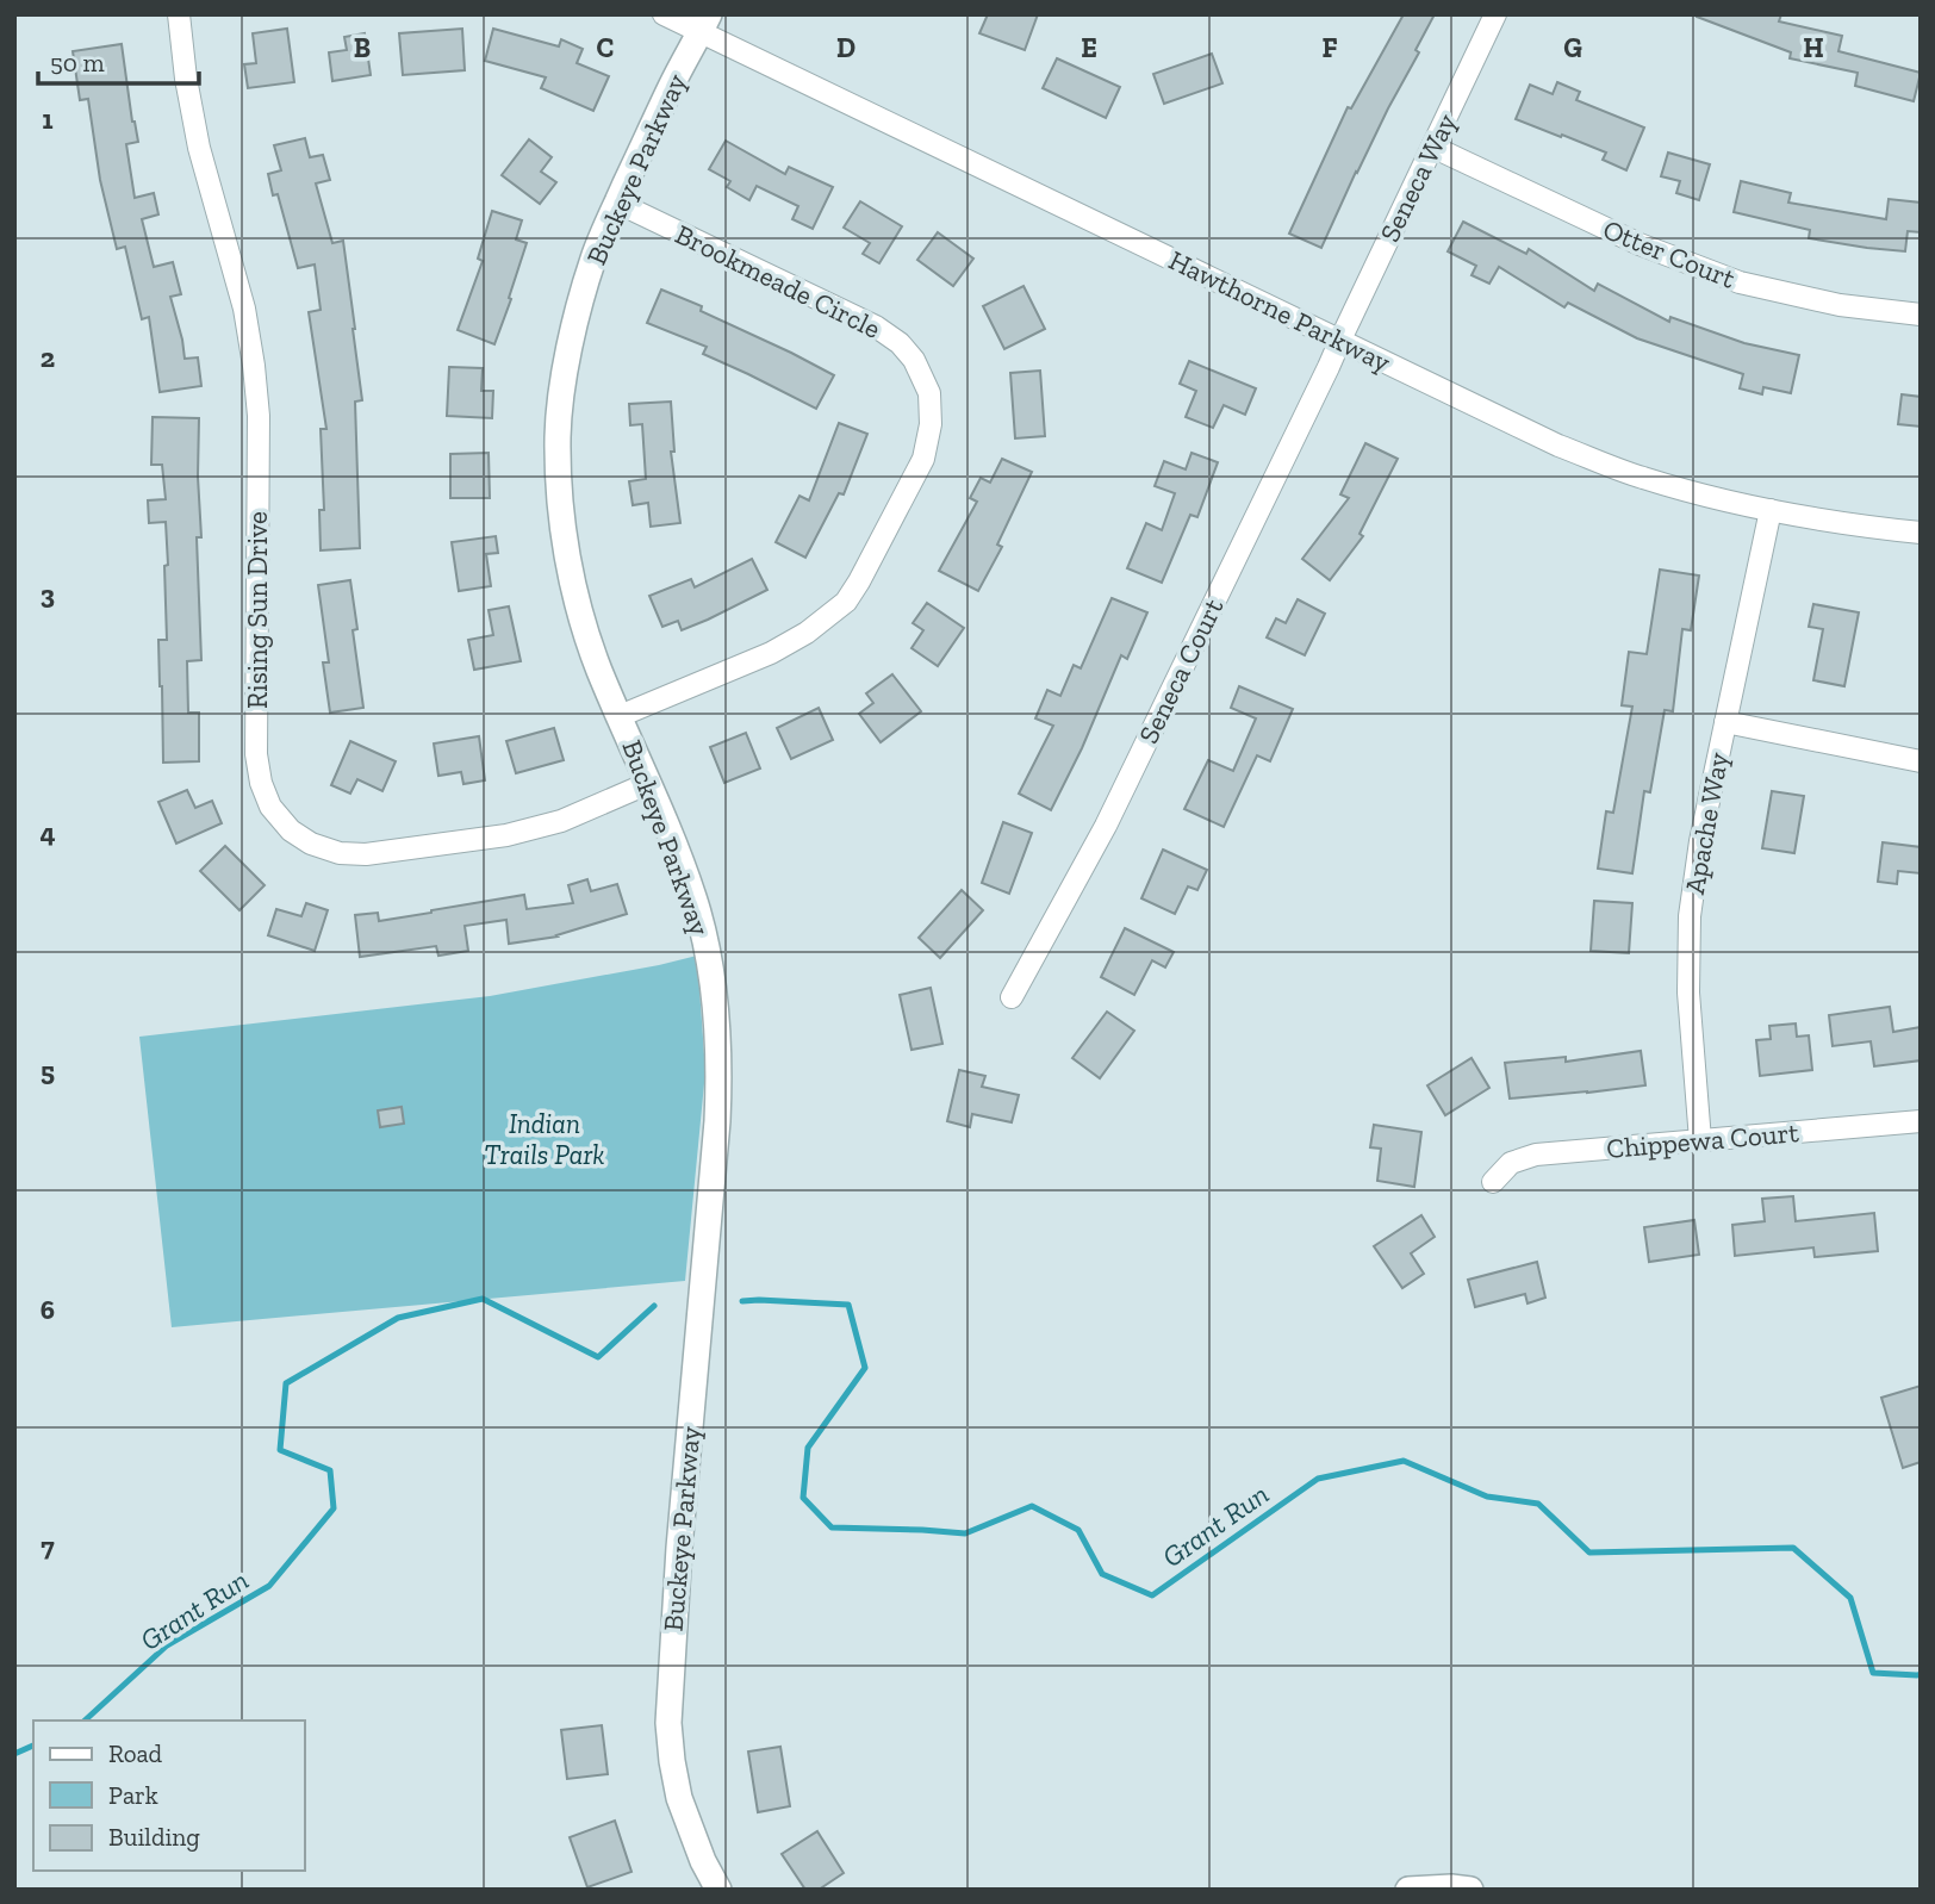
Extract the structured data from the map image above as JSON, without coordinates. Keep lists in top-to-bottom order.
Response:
{
  "streets": {
    "street": [
      "Buckeye Parkway",
      "Seneca Way",
      "Otter Court",
      "Brookmeade Circle",
      "Hawthorne Parkway",
      "Rising Sun Drive",
      "Seneca Court",
      "Apache Way",
      "Chippewa Court"
    ]
  },
  "crossings": [
    ["Buckeye Parkway", "Brookmeade Circle"],
    ["Buckeye Parkway", "Hawthorne Parkway"],
    ["Buckeye Parkway", "Rising Sun Drive"],
    ["Seneca Way", "Otter Court"],
    ["Seneca Way", "Hawthorne Parkway"],
    ["Seneca Way", "Seneca Court"],
    ["Hawthorne Parkway", "Seneca Court"],
    ["Hawthorne Parkway", "Apache Way"],
    ["Apache Way", "Chippewa Court"]
  ],
  "water": ["Grant Run"],
  "parks": ["Indian Trails Park"],
  "legend": ["Road", "Park", "Building"],
  "scale_bar": "50 m",
  "grid": {
    "columns": [
      "B",
      "C",
      "D",
      "E",
      "F",
      "G",
      "H"
    ],
    "rows": [
      "1",
      "2",
      "3",
      "4",
      "5",
      "6",
      "7"
    ]
  }
}
